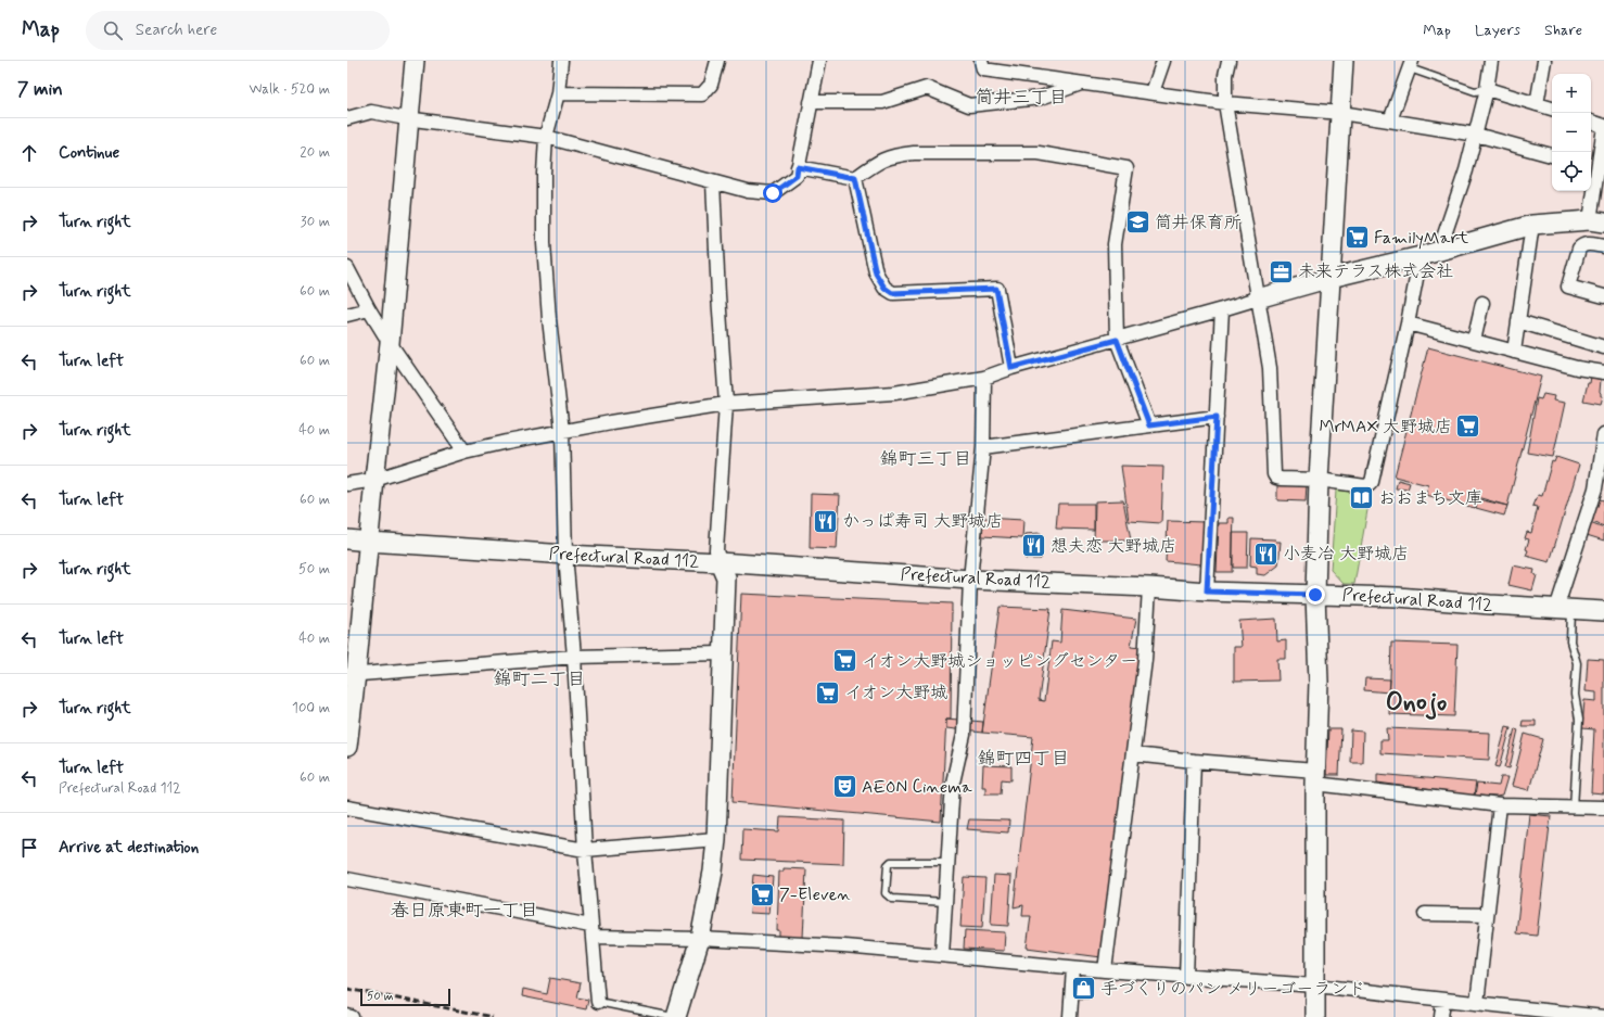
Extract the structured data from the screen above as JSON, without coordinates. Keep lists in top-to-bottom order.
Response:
{
  "streets": {
    "street": ["Prefectural Road 112"]
  },
  "districts": [
    "筒井三丁目",
    "錦町三丁目",
    "錦町二丁目",
    "Onojo",
    "錦町四丁目",
    "春日原東町一丁目"
  ],
  "places": {
    "school or university": ["筒井保育所"],
    "supermarket": [
      "FamilyMart",
      "MrMAX 大野城店",
      "イオン大野城ショッピングセンター",
      "イオン大野城",
      "7-Eleven"
    ],
    "office": ["未来テラス株式会社"],
    "library": ["おおまち文庫"],
    "restaurant": ["かっぱ寿司 大野城店", "想夫恋 大野城店", "小麦冶 大野城店"],
    "theatre": ["AEON Cinema"],
    "shop": ["手づくりのパン メリーゴーランド"]
  },
  "scale_bar": "50 m",
  "page": {
    "header": "Map",
    "search": "Search here",
    "nav": ["Map", "Layers", "Share"],
    "heading": ["7 min", "Walk · 520 m"],
    "map_buttons": ["+", "−"],
    "list": [
      ["Continue", "20 m"],
      ["Turn right", "30 m"],
      ["Turn right", "60 m"],
      ["Turn left", "60 m"],
      ["Turn right", "40 m"],
      ["Turn left", "60 m"],
      ["Turn right", "50 m"],
      ["Turn left", "40 m"],
      ["Turn right", "100 m"],
      ["Turn left", "Prefectural Road 112", "60 m"],
      "Arrive at destination"
    ],
    "scale": "50 m"
  }
}
